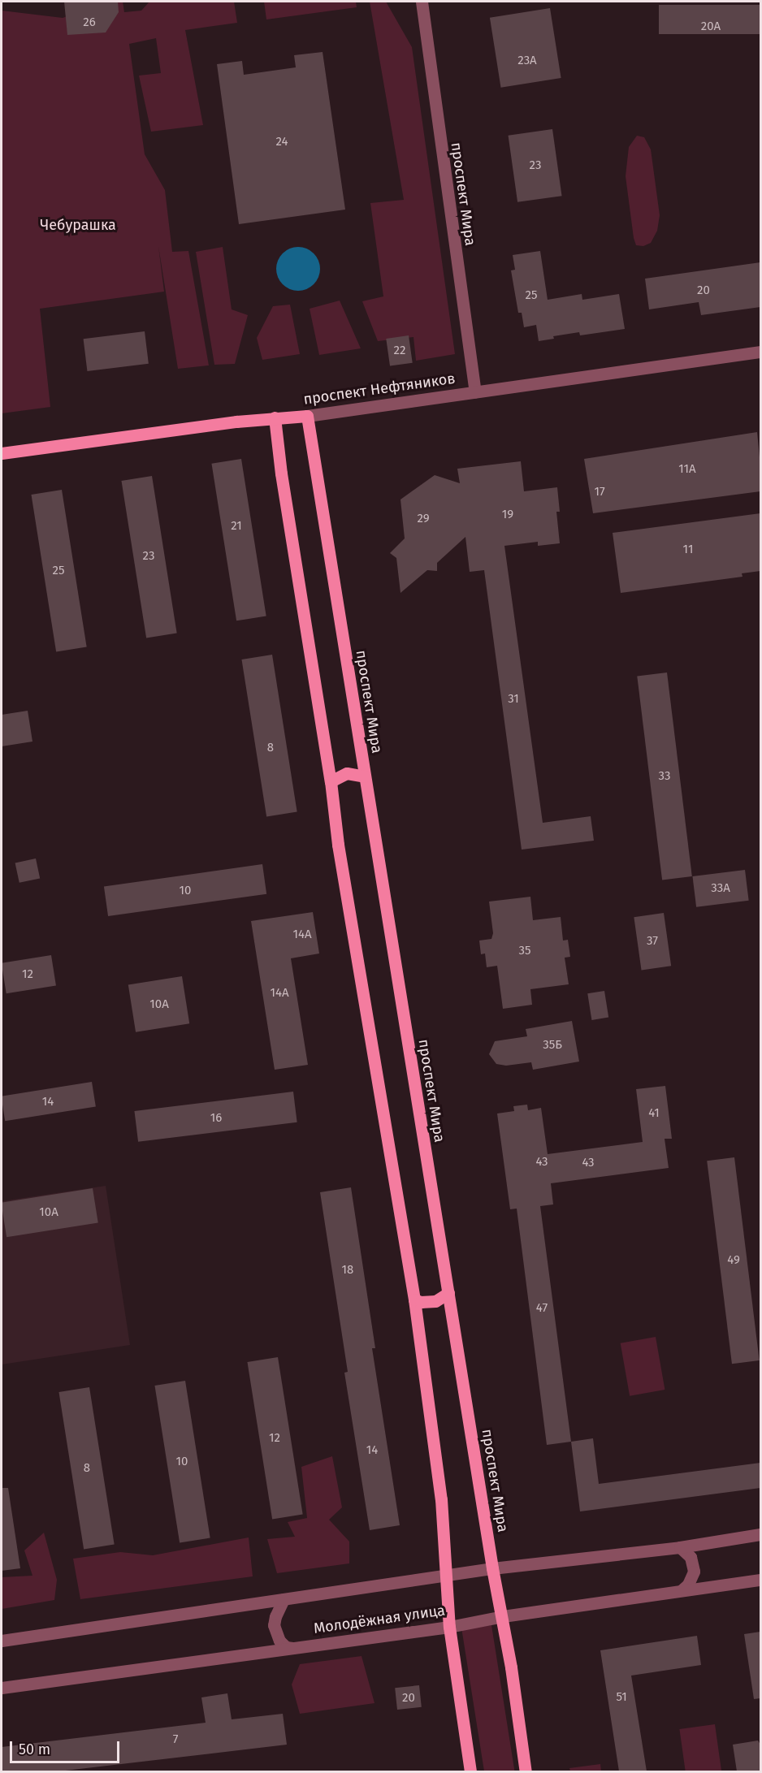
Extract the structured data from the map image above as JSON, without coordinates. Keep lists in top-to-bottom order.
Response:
{
  "streets": {
    "main road": ["проспект Мира", "проспект Нефтяников"],
    "street": ["Молодёжная улица"]
  },
  "crossings": [
    ["проспект Мира", "проспект Нефтяников"],
    ["проспект Мира", "Молодёжная улица"]
  ],
  "parks": ["Чебурашка"],
  "house_numbers": [
    "26",
    "20А",
    "23А",
    "24",
    "23",
    "20",
    "25",
    "22",
    "11А",
    "17",
    "19",
    "29",
    "21",
    "11",
    "23",
    "25",
    "31",
    "8",
    "33",
    "33А",
    "10",
    "14А",
    "37",
    "35",
    "12",
    "14А",
    "10А",
    "35Б",
    "14",
    "41",
    "16",
    "43",
    "43",
    "10А",
    "49",
    "18",
    "47",
    "12",
    "14",
    "10",
    "8",
    "51",
    "20",
    "7"
  ],
  "scale_bar": "50 m"
}
